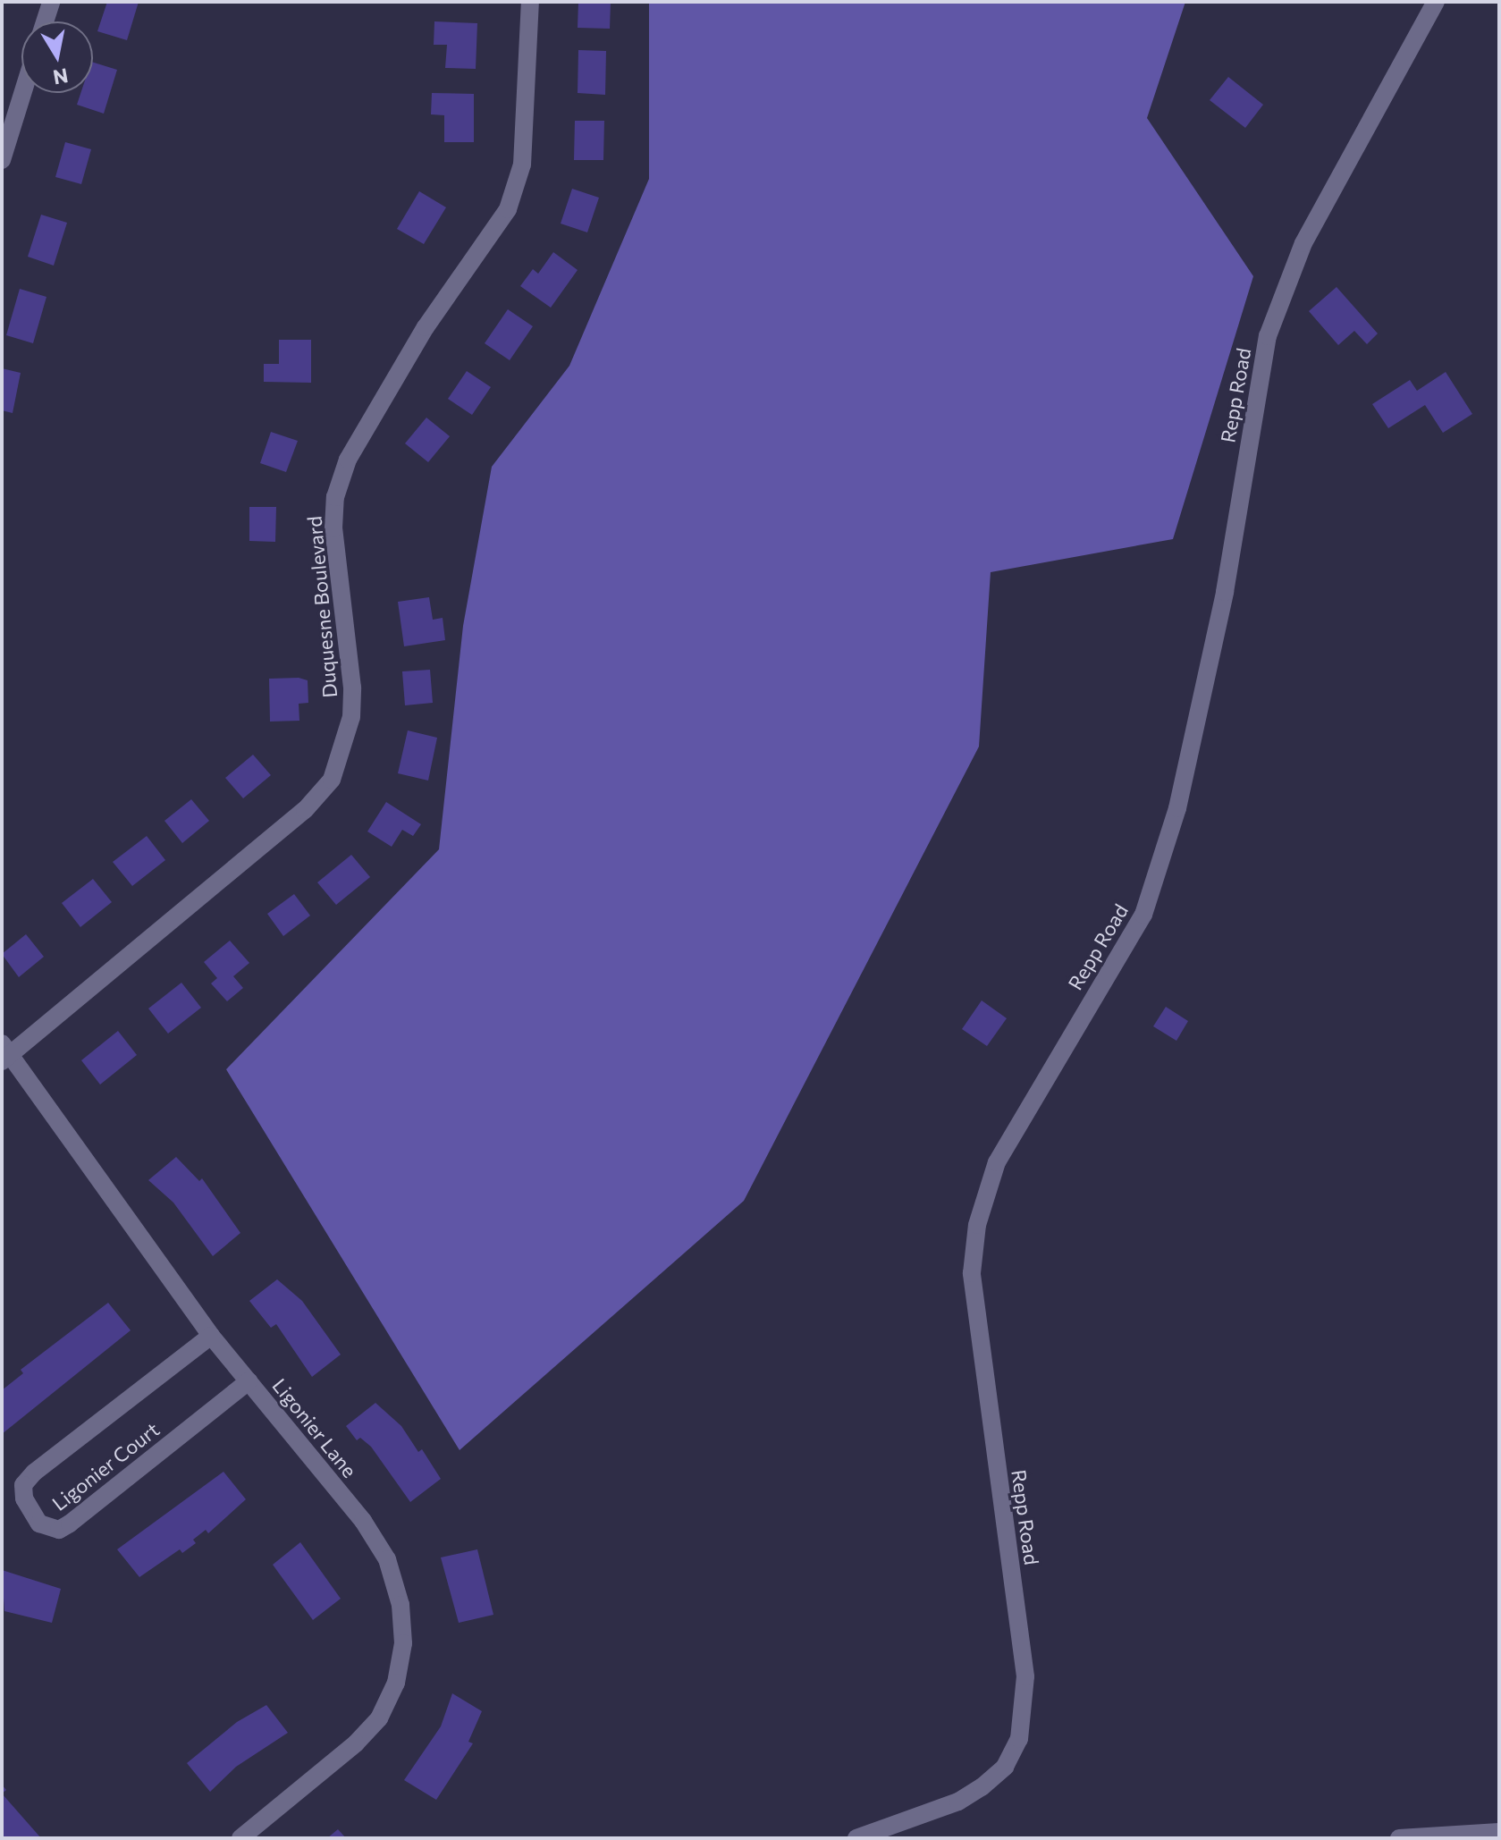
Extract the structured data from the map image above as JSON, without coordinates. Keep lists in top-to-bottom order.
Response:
{
  "streets": {
    "street": [
      "Repp Road",
      "Duquesne Boulevard",
      "Ligonier Lane",
      "Ligonier Court"
    ]
  },
  "crossings": [
    ["Duquesne Boulevard", "Ligonier Lane"],
    ["Ligonier Lane", "Ligonier Court"]
  ],
  "north": "bottom"
}
